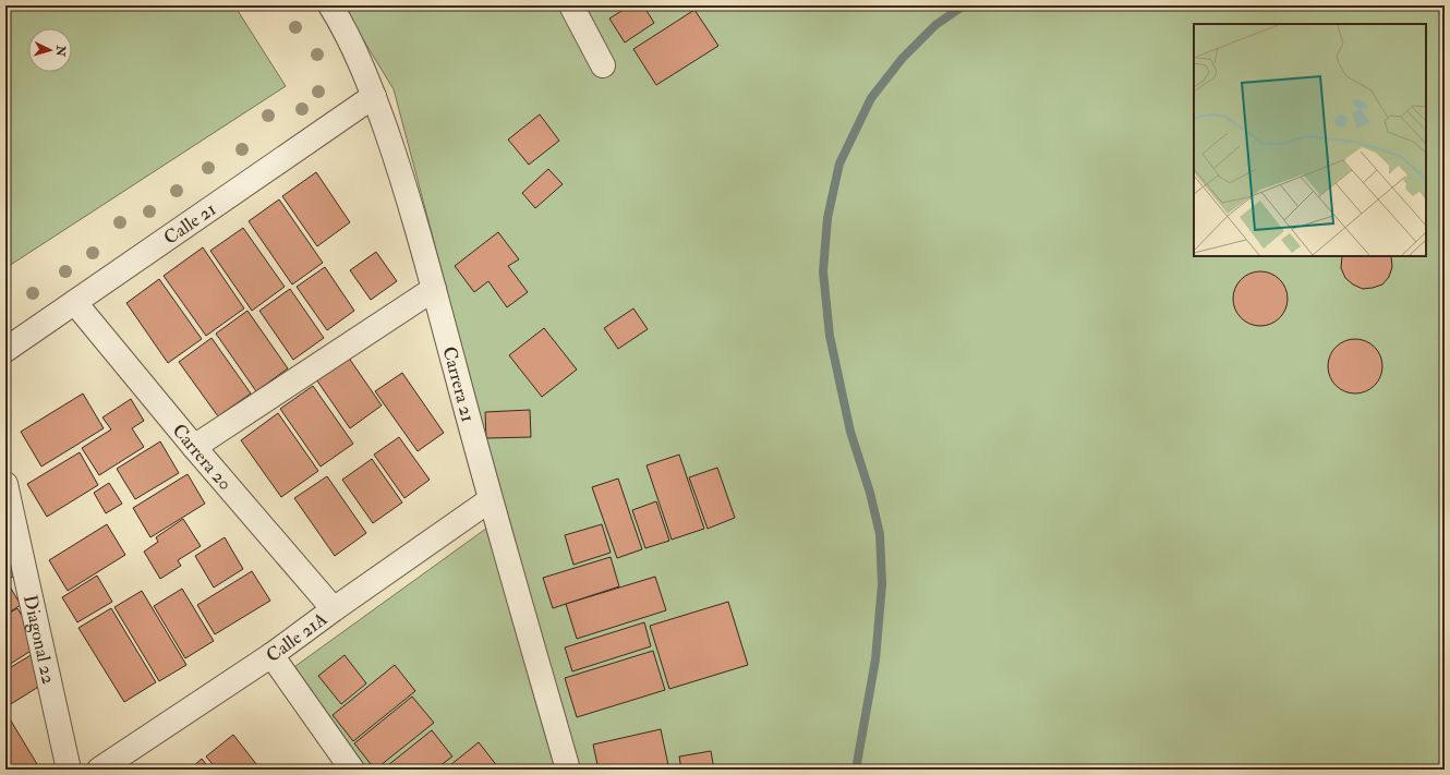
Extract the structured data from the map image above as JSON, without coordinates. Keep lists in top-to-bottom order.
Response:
{
  "streets": {
    "street": [
      "Calle 21",
      "Carrera 21",
      "Carrera 20",
      "Calle 21A",
      "Diagonal 22"
    ]
  },
  "crossings": [
    ["Calle 21", "Carrera 21"],
    ["Calle 21", "Carrera 20"],
    ["Carrera 21", "Calle 21A"],
    ["Carrera 20", "Calle 21A"]
  ],
  "north": "right"
}
